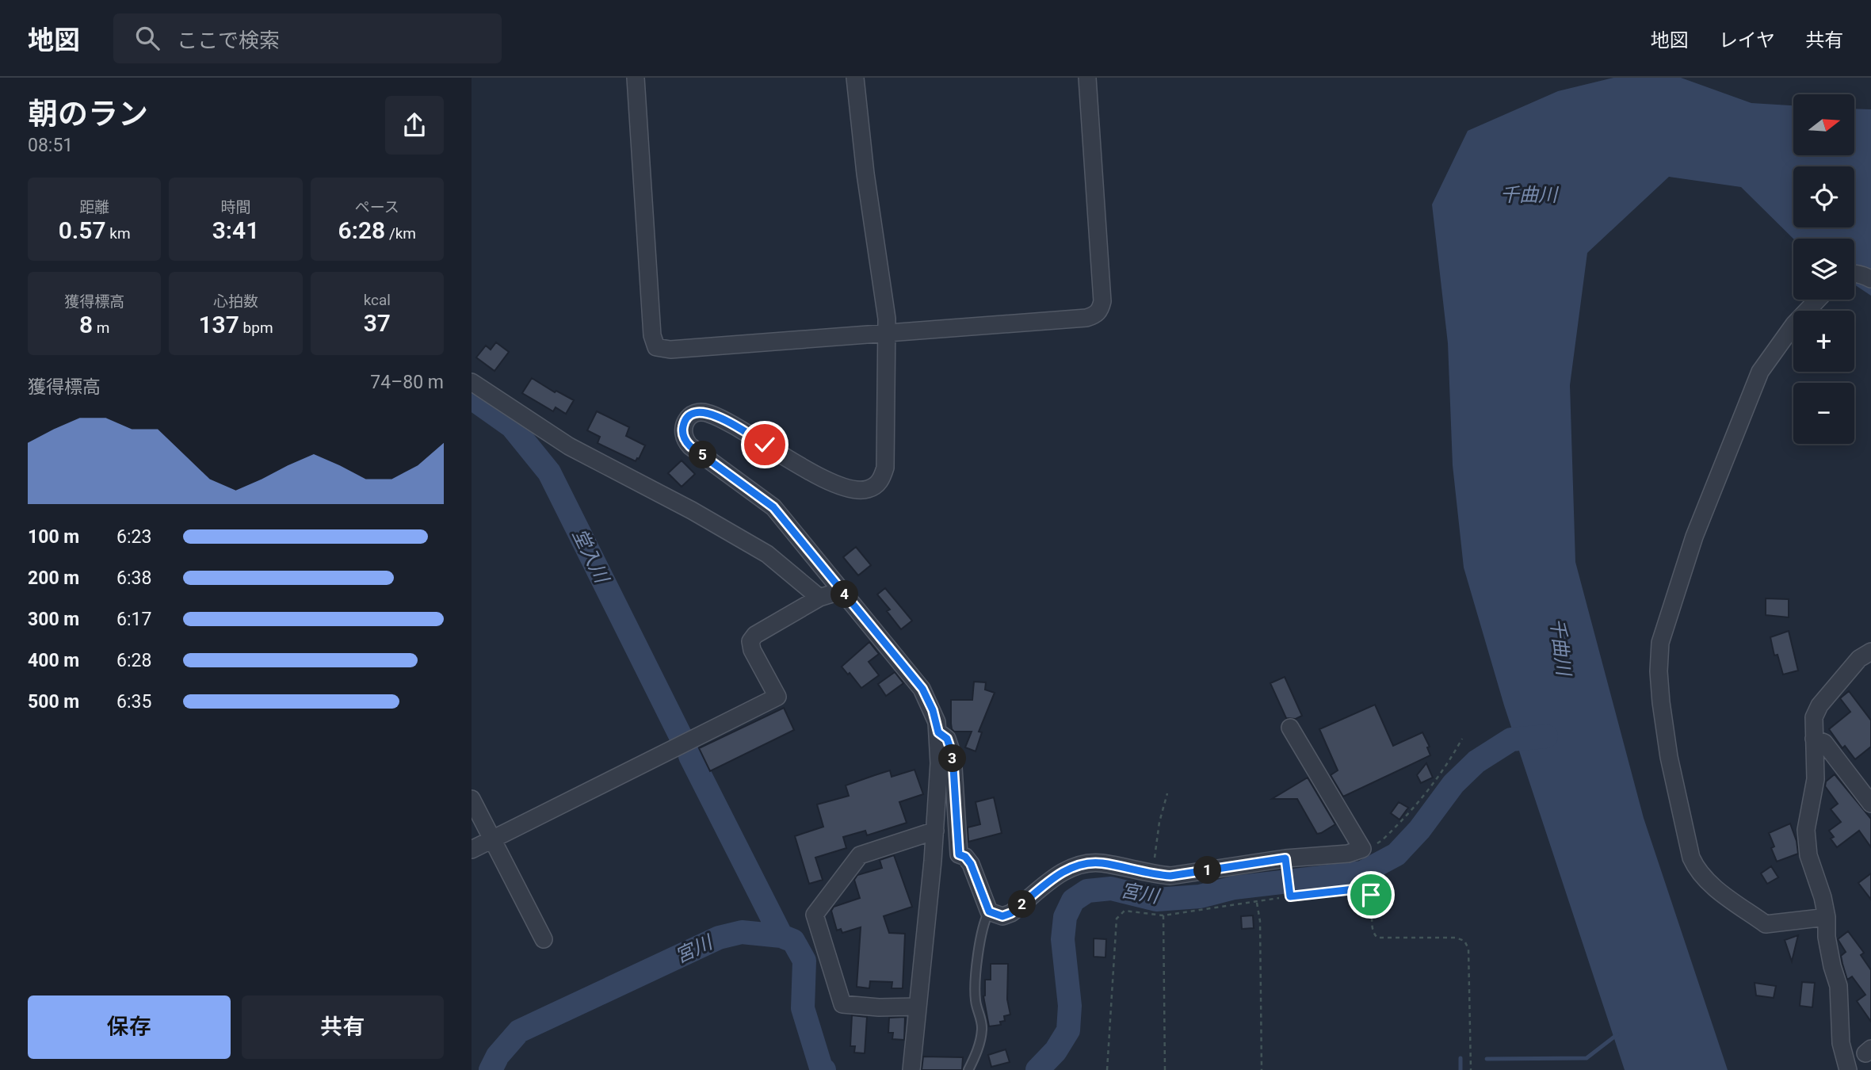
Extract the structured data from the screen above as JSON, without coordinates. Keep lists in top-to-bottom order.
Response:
{
  "water": ["千曲川", "堂入川", "宮川"],
  "north": "right",
  "page": {
    "header": "地図",
    "search": "ここで検索",
    "nav": ["地図", "レイヤ", "共有"],
    "heading": ["朝のラン", "08:51"],
    "map_buttons": ["+", "−"],
    "stats": [
      ["距離", "0.57 km"],
      ["時間", "3:41"],
      ["ペース", "6:28 /km"],
      ["獲得標高", "8 m"],
      ["心拍数", "137 bpm"],
      ["kcal", "37"]
    ],
    "chart": ["獲得標高", "74–80 m"],
    "pins": [
      "5",
      "4",
      "3",
      "1",
      "2"
    ],
    "list": [
      {
        "name": "100 m",
        "note": "6:23"
      },
      {
        "name": "200 m",
        "note": "6:38"
      },
      {
        "name": "300 m",
        "note": "6:17"
      },
      {
        "name": "400 m",
        "note": "6:28"
      },
      {
        "name": "500 m",
        "note": "6:35"
      }
    ],
    "buttons": ["保存", "共有"]
  }
}
